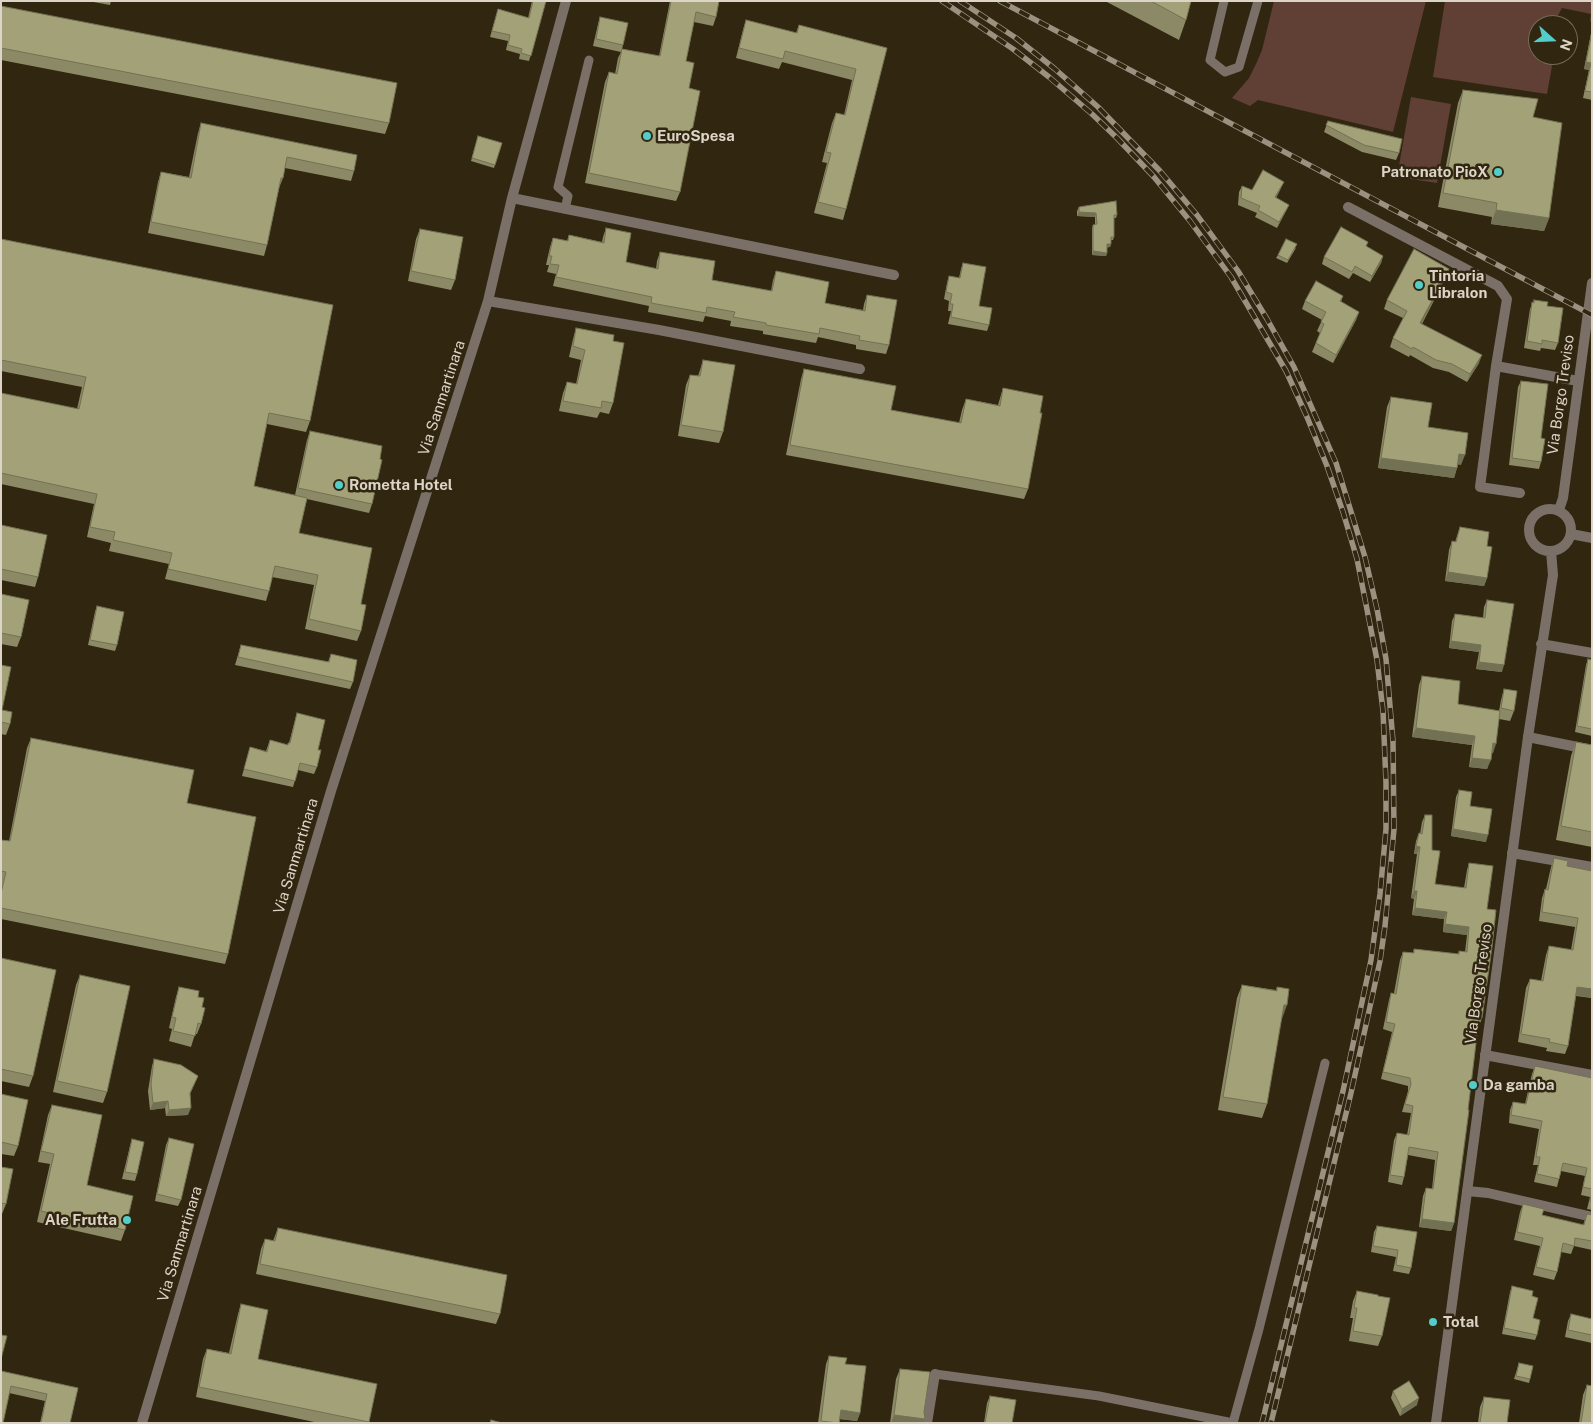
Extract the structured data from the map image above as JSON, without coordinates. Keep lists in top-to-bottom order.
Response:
{
  "streets": {
    "street": ["Via Borgo Treviso", "Via Sanmartinara"]
  },
  "places": [
    "EuroSpesa",
    "Patronato PioX",
    "Tintoria Libralon",
    "Rometta Hotel",
    "Da gamba",
    "Ale Frutta",
    "Total"
  ],
  "north": "right"
}
